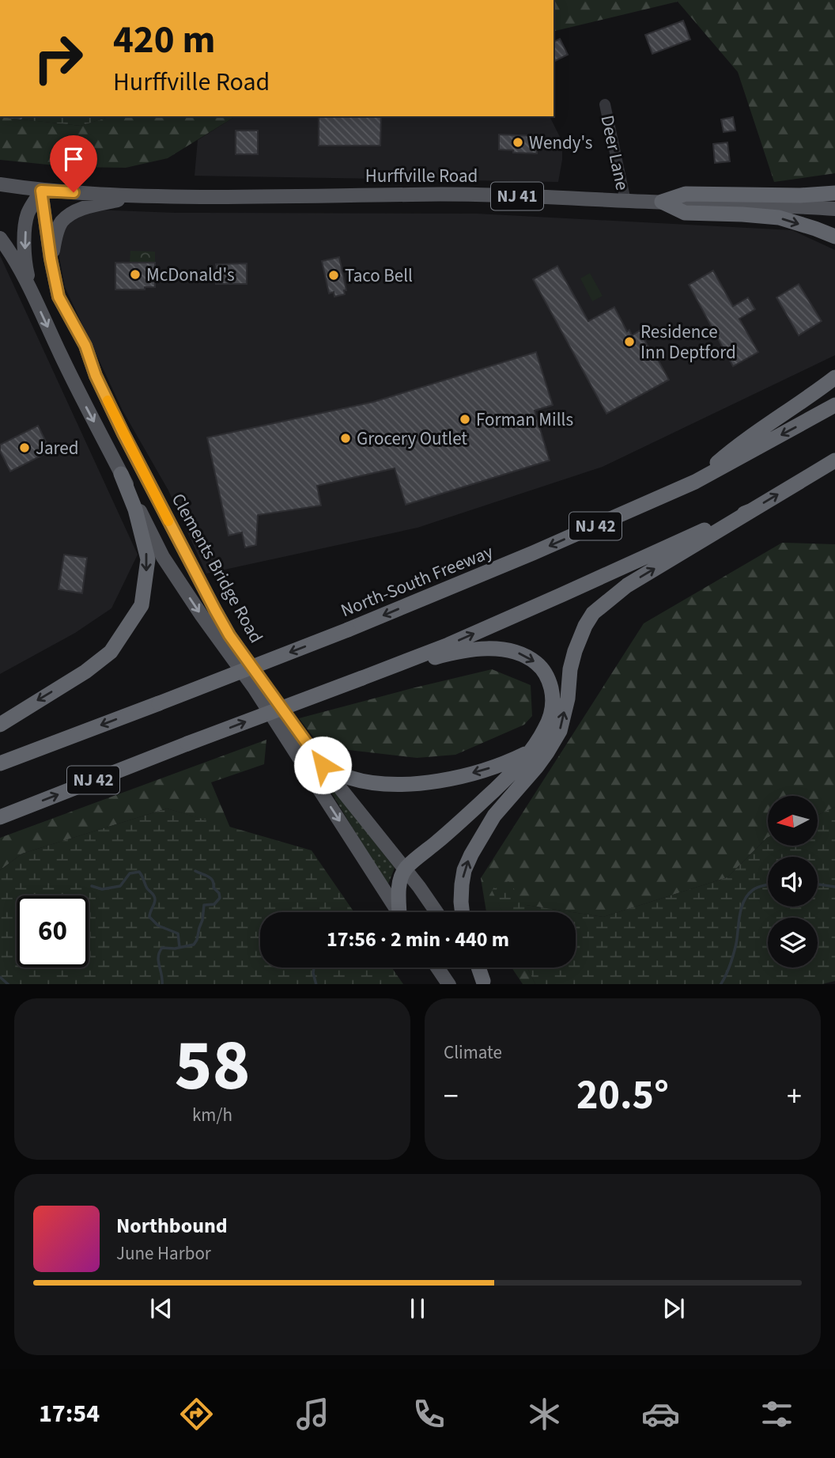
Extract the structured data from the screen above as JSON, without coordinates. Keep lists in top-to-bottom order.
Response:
{
  "streets": {
    "highway": ["NJ 42", "North-South Freeway"],
    "main road": ["Hurffville Road", "NJ 41", "Clements Bridge Road"],
    "street": ["Deer Lane"]
  },
  "crossings": [
    ["Deer Lane", "Hurffville Road"],
    ["Hurffville Road", "NJ 41"],
    ["Hurffville Road", "Clements Bridge Road"],
    ["NJ 41", "Clements Bridge Road"]
  ],
  "places": [
    "Wendy's",
    "McDonald's",
    "Taco Bell",
    "Residence Inn Deptford",
    "Forman Mills",
    "Grocery Outlet",
    "Jared"
  ],
  "north": "left",
  "page": {
    "turn": ["420 m", "Hurffville Road"],
    "limit": "60",
    "trip": "17:56 · 2 min · 440 m",
    "tile": [
      ["58", "km/h"],
      "Climate"
    ],
    "heat": ["−", "20.5°", "+"],
    "song": ["Northbound", "June Harbor"],
    "tabs": "17:54"
  }
}
